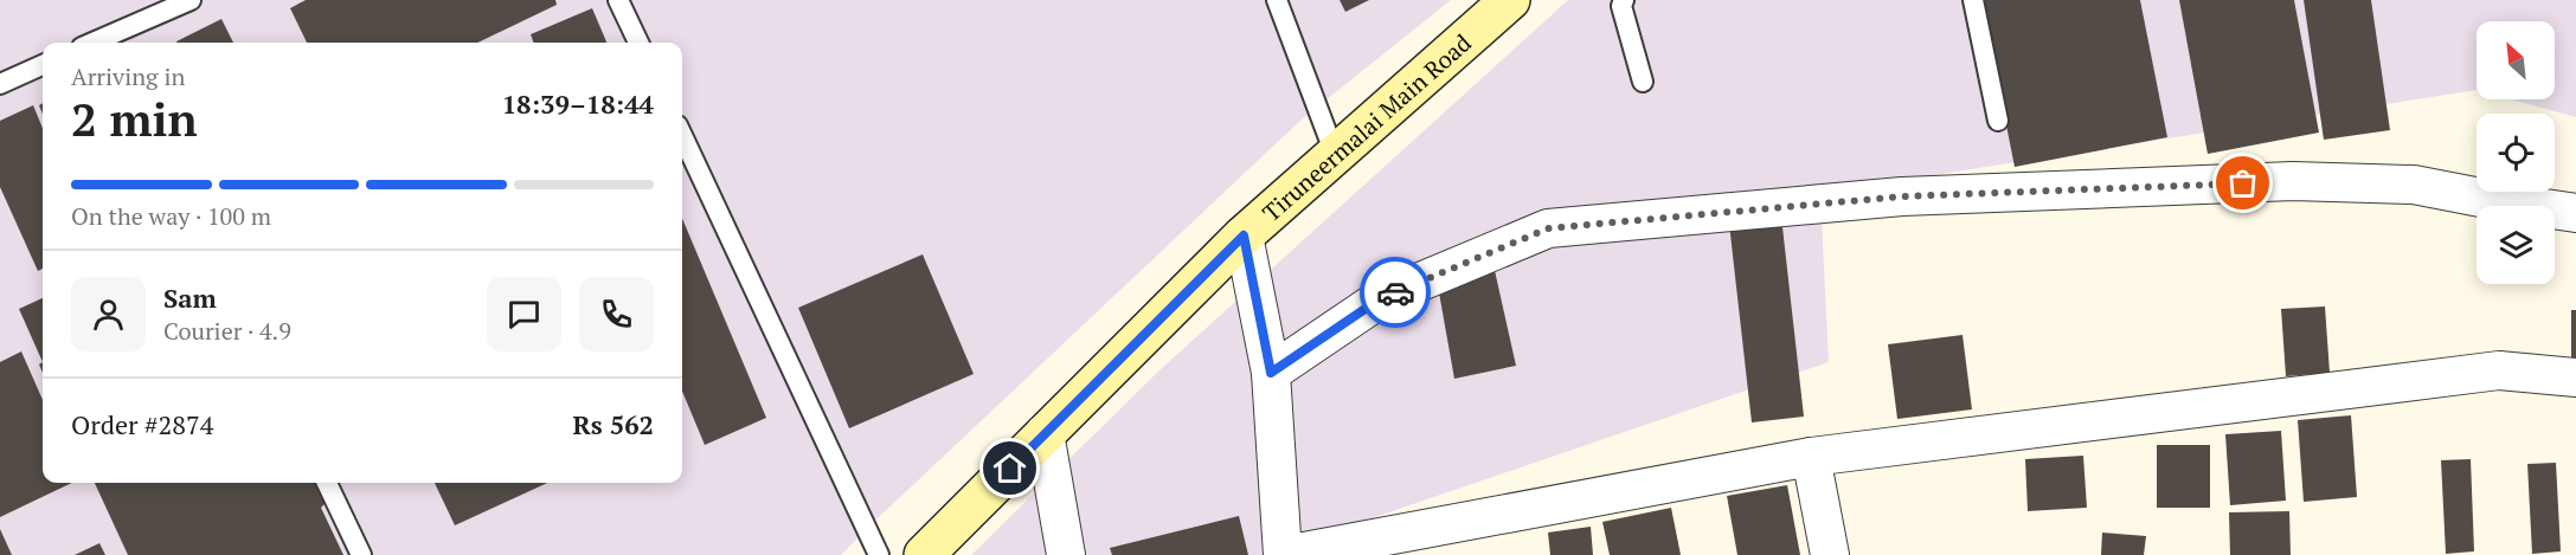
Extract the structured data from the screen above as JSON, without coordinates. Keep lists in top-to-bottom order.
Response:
{
  "streets": {
    "main road": ["Tiruneermalai Main Road"]
  },
  "north": "top left",
  "page": {
    "heading": ["2 min", "Arriving in", "18:39–18:44"],
    "panel": [
      "Sam",
      "Courier · 4.9",
      "Order #2874",
      "Rs 562"
    ],
    "bar": "On the way · 100 m"
  }
}
